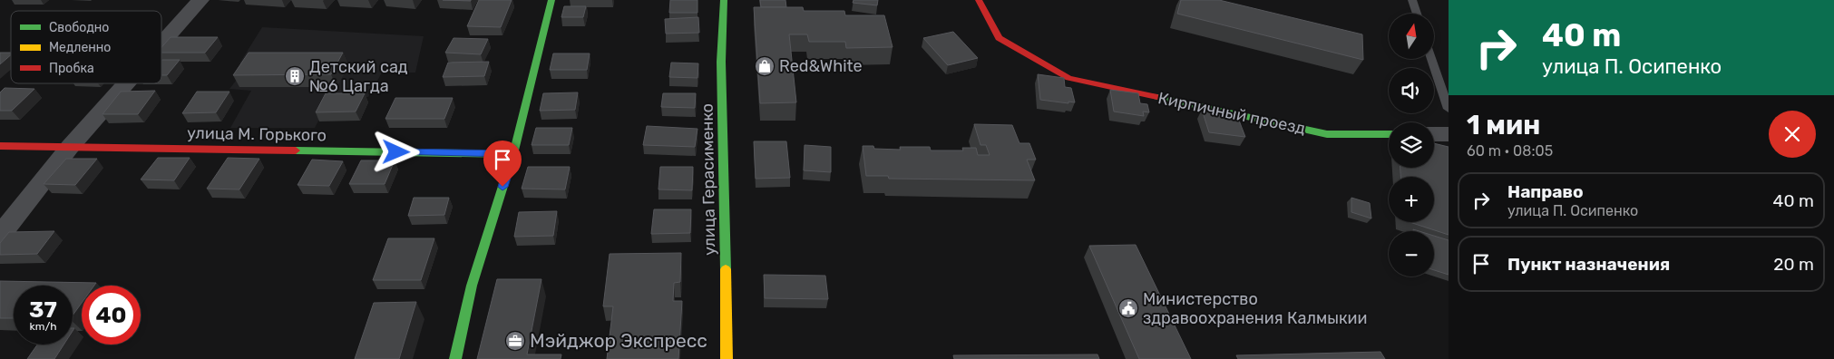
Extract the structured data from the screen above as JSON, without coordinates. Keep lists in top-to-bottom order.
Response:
{
  "streets": {
    "main road": ["Кирпичный проезд", "улица М. Горького", "улица Герасименко"]
  },
  "places": {
    "shop": ["Red&White"],
    "building": ["Детский сад №6 Цагда"],
    "public building": ["Министерство здравоохранения Калмыкии"],
    "office": ["Мэйджор Экспресс"]
  },
  "legend": ["Свободно", "Медленно", "Пробка"],
  "north": "top",
  "page": {
    "turn": ["40 m", "улица П. Осипенко"],
    "map_buttons": ["+", "−"],
    "heading": ["1 мин", "60 m · 08:05"],
    "list": [
      {
        "name": "Направо",
        "note": "улица П. Осипенко",
        "value": "40 m"
      },
      {
        "name": "Пункт назначения",
        "value": "20 m"
      }
    ],
    "speed": "37 km/h",
    "limit": "40"
  }
}
